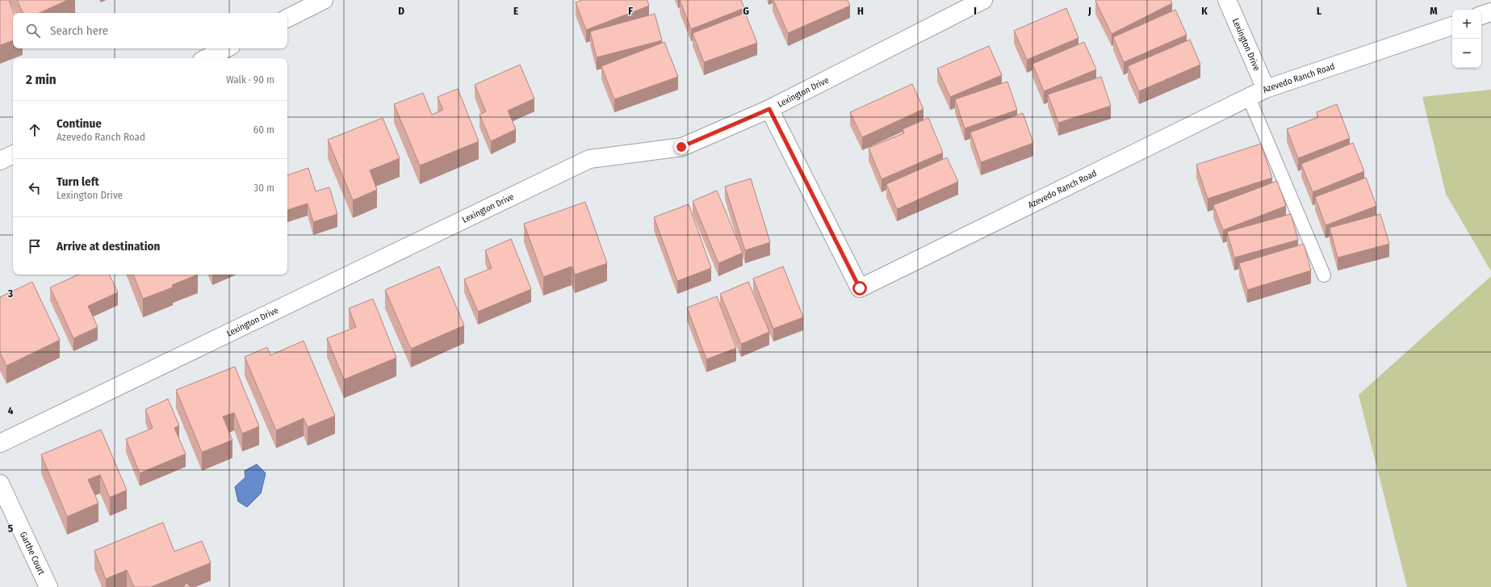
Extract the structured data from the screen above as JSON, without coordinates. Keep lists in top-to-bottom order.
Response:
{
  "streets": {
    "street": ["Lexington Drive", "Azevedo Ranch Road", "Garthe Court"]
  },
  "crossings": [
    ["Lexington Drive", "Azevedo Ranch Road"]
  ],
  "page": {
    "map_buttons": ["+", "−"],
    "search": "Search here",
    "heading": ["2 min", "Walk · 90 m"],
    "list": [
      ["Continue", "Azevedo Ranch Road", "60 m"],
      ["Turn left", "Lexington Drive", "30 m"],
      "Arrive at destination"
    ]
  },
  "grid": {
    "columns": [
      "D",
      "E",
      "F",
      "G",
      "H",
      "I",
      "J",
      "K",
      "L",
      "M"
    ],
    "rows": ["3", "4", "5"]
  }
}
